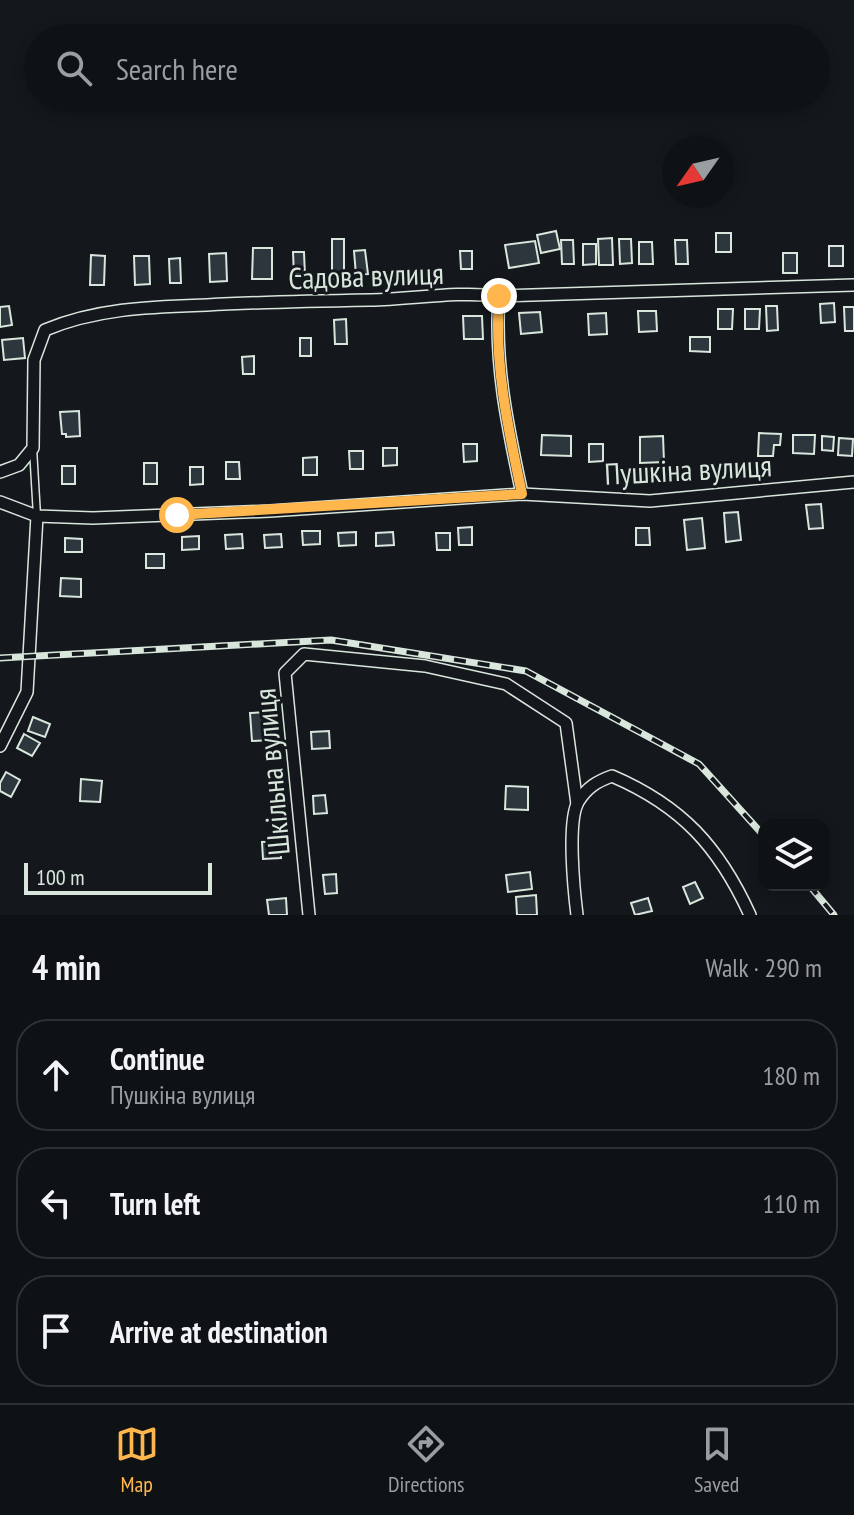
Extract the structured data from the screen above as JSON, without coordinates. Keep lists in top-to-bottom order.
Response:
{
  "streets": {
    "street": ["Садова вулиця", "Пушкіна вулиця", "Шкільна вулиця"]
  },
  "scale_bar": "100 m",
  "north": "bottom left",
  "page": {
    "search": "Search here",
    "scale": "100 m",
    "heading": ["4 min", "Walk · 290 m"],
    "list": [
      ["Continue", "Пушкіна вулиця", "180 m"],
      ["Turn left", "110 m"],
      "Arrive at destination"
    ],
    "nav": ["Map", "Directions", "Saved"]
  }
}
